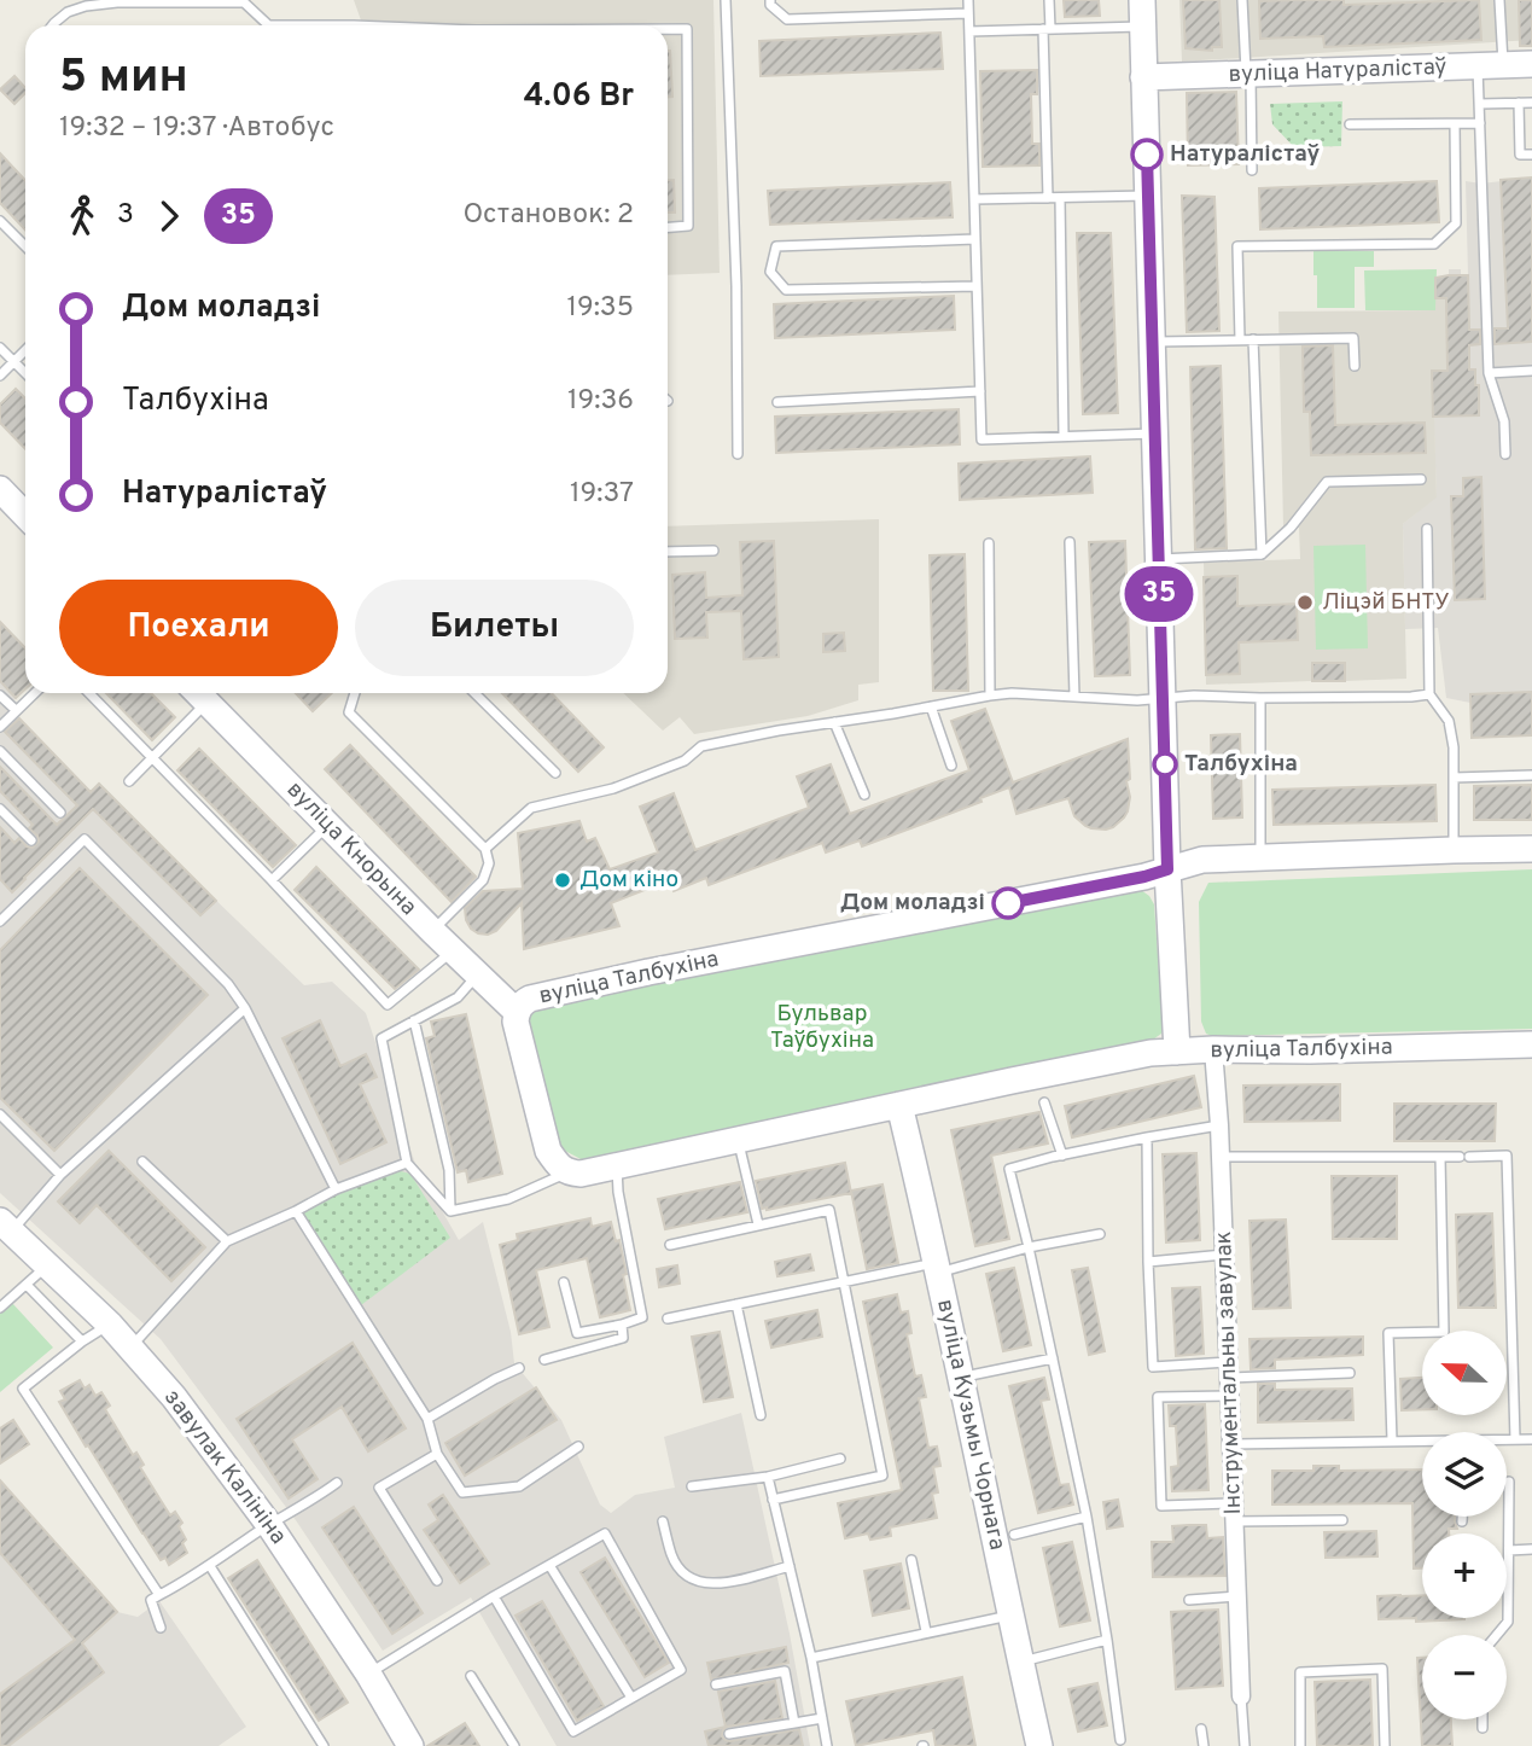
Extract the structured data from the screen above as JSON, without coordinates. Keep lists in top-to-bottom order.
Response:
{
  "streets": {
    "main road": [
      "вуліца Натуралістаў",
      "вуліца Кнорына",
      "вуліца Талбухіна",
      "вуліца Кузьмы Чорнага",
      "завулак Калініна"
    ],
    "street": ["Інструментальны завулак"]
  },
  "crossings": [
    ["вуліца Кнорына", "вуліца Талбухіна"],
    ["вуліца Талбухіна", "Інструментальны завулак"],
    ["вуліца Талбухіна", "вуліца Кузьмы Чорнага"]
  ],
  "parks": ["Бульвар Таўбухіна"],
  "places": [
    "Натуралістаў",
    "Ліцэй БНТУ",
    "Талбухіна",
    "Дом кіно",
    "Дом моладзі"
  ],
  "lines": ["bus line 35"],
  "north": "left",
  "page": {
    "on_map": "35",
    "heading": ["5 мин", "19:32 – 19:37 · Автобус", "4.06 Br"],
    "legs": ["3", "35", "Остановок: 2"],
    "list": [
      {
        "name": "Дом моладзі",
        "value": "19:35"
      },
      {
        "name": "Талбухіна",
        "value": "19:36"
      },
      {
        "name": "Натуралістаў",
        "value": "19:37"
      }
    ],
    "buttons": ["Поехали", "Билеты"],
    "map_buttons": ["+", "−"]
  }
}
